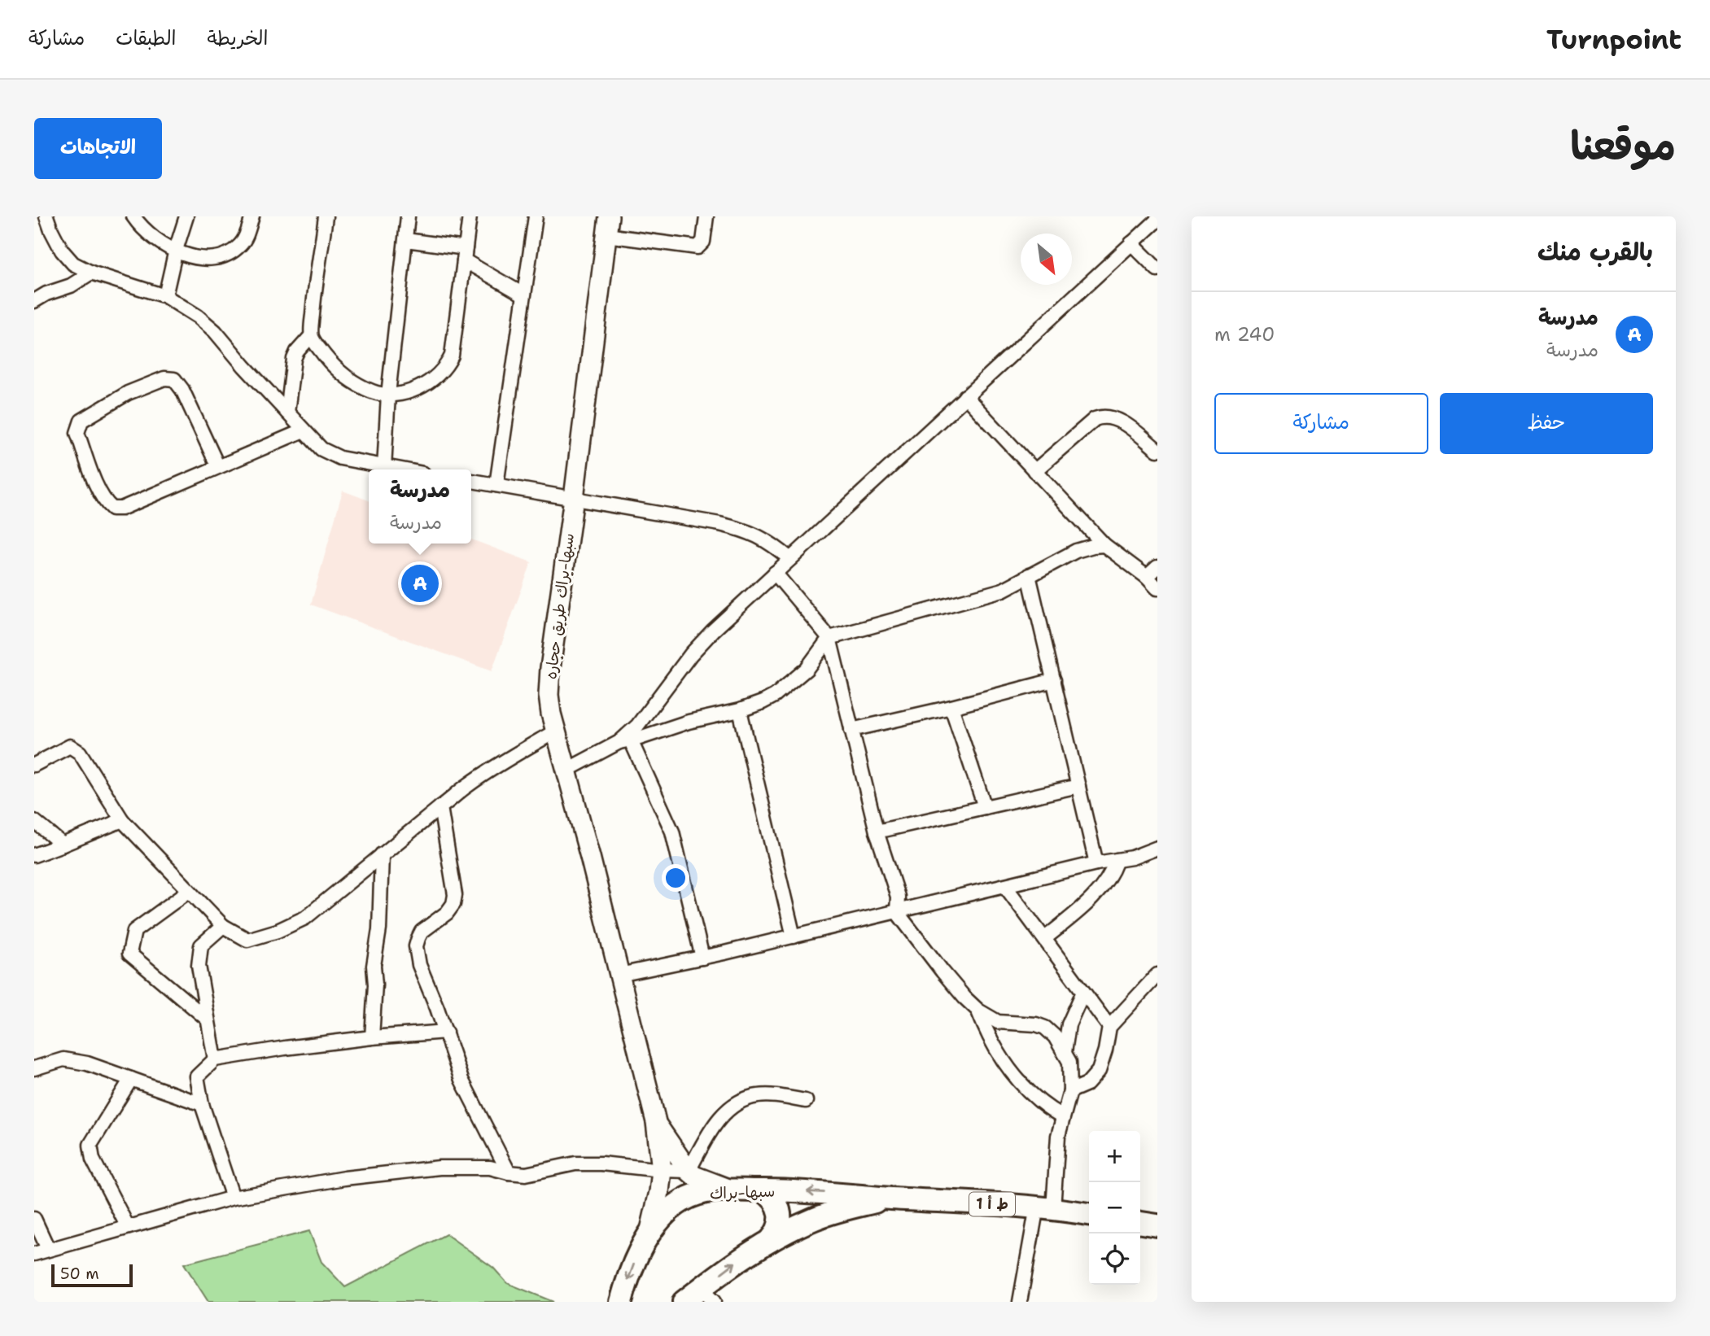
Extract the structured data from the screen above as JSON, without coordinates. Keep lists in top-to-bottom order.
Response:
{
  "streets": {
    "highway": ["سبها-براك", "ط أ 1"],
    "main road": ["سبها-براك طريق حجاره"]
  },
  "crossings": [
    ["سبها-براك طريق حجاره", "سبها-براك"]
  ],
  "scale_bar": "50 m",
  "north": "bottom right",
  "page": {
    "header": "Turnpoint",
    "nav": ["الخريطة", "الطبقات", "مشاركة"],
    "title": "موقعنا",
    "buttons": [
      "الاتجاهات",
      ["حفظ", "مشاركة"]
    ],
    "heading": "بالقرب منك",
    "list": [
      {
        "mark": "A",
        "name": "مدرسة",
        "note": "مدرسة",
        "value": "240 m"
      }
    ],
    "popup": ["مدرسة", "مدرسة"],
    "pins": "A",
    "map_buttons": ["+", "−"],
    "scale": "50 m"
  }
}
